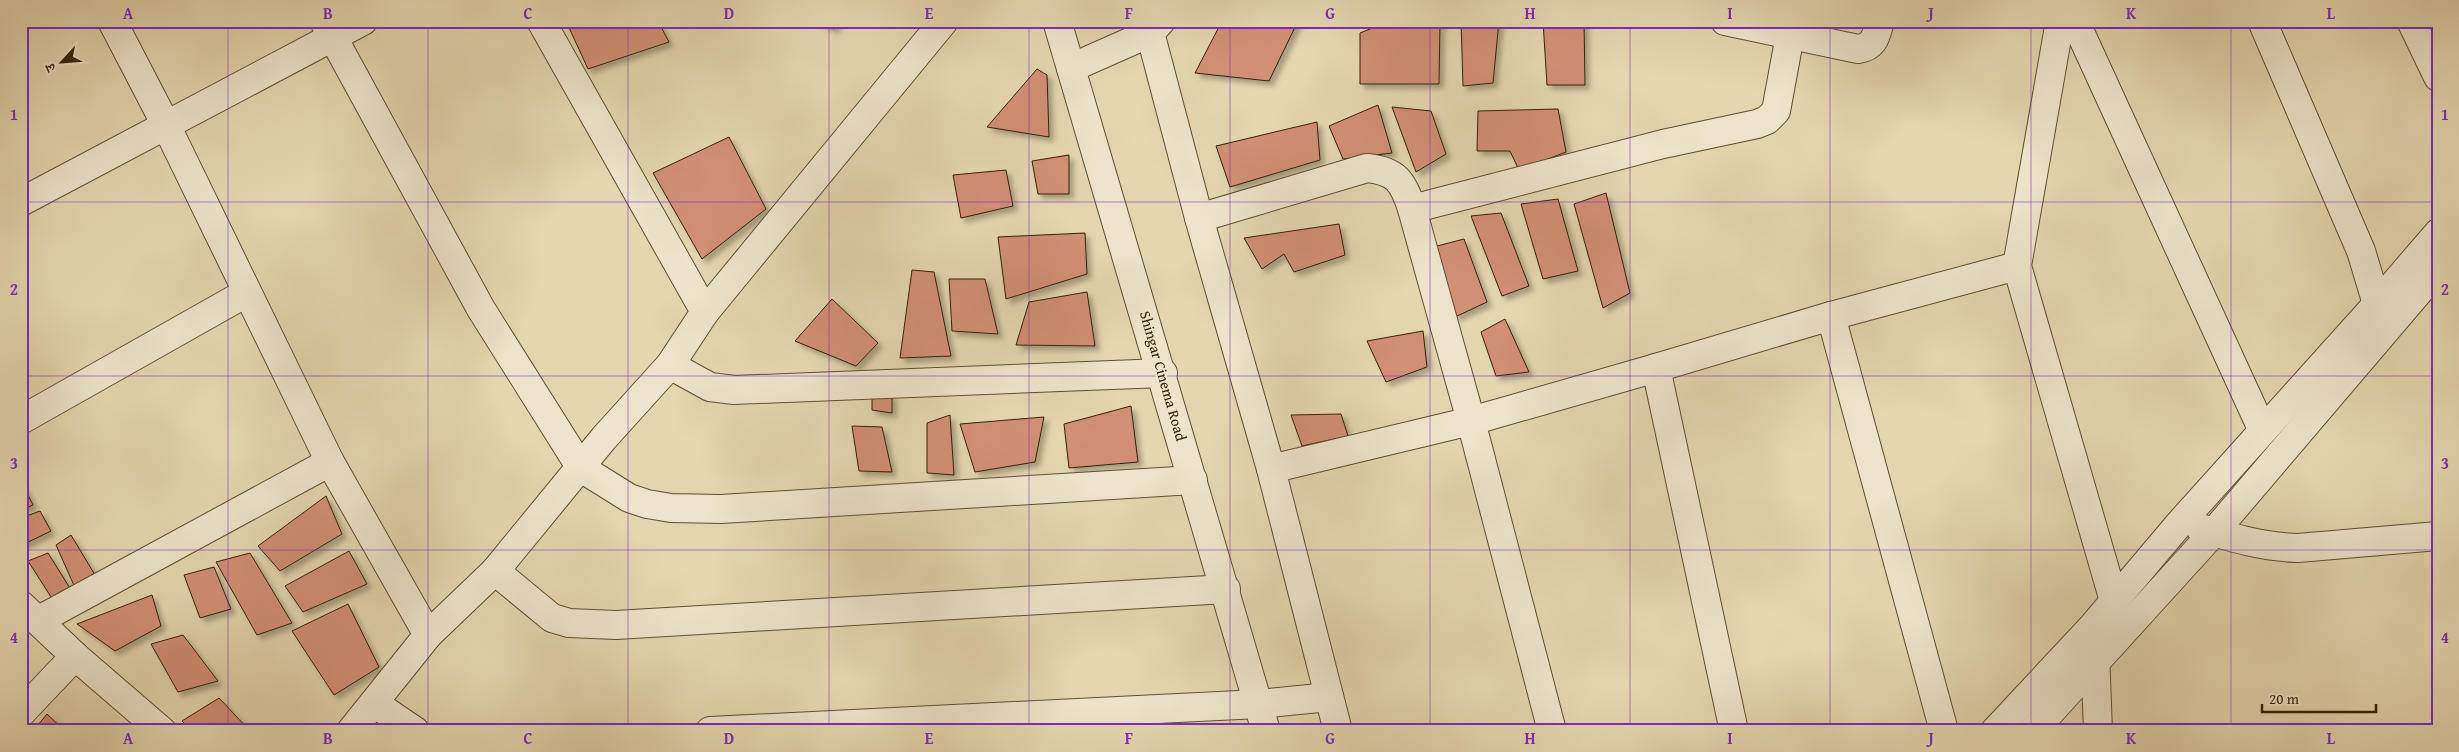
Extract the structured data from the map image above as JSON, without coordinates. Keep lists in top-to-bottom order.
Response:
{
  "streets": {
    "street": ["Shingar Cinema Road"]
  },
  "scale_bar": "20 m",
  "north": "bottom left",
  "grid": {
    "columns": [
      "A",
      "B",
      "C",
      "D",
      "E",
      "F",
      "G",
      "H",
      "I",
      "J",
      "K",
      "L"
    ],
    "rows": [
      "1",
      "2",
      "3",
      "4"
    ]
  }
}
